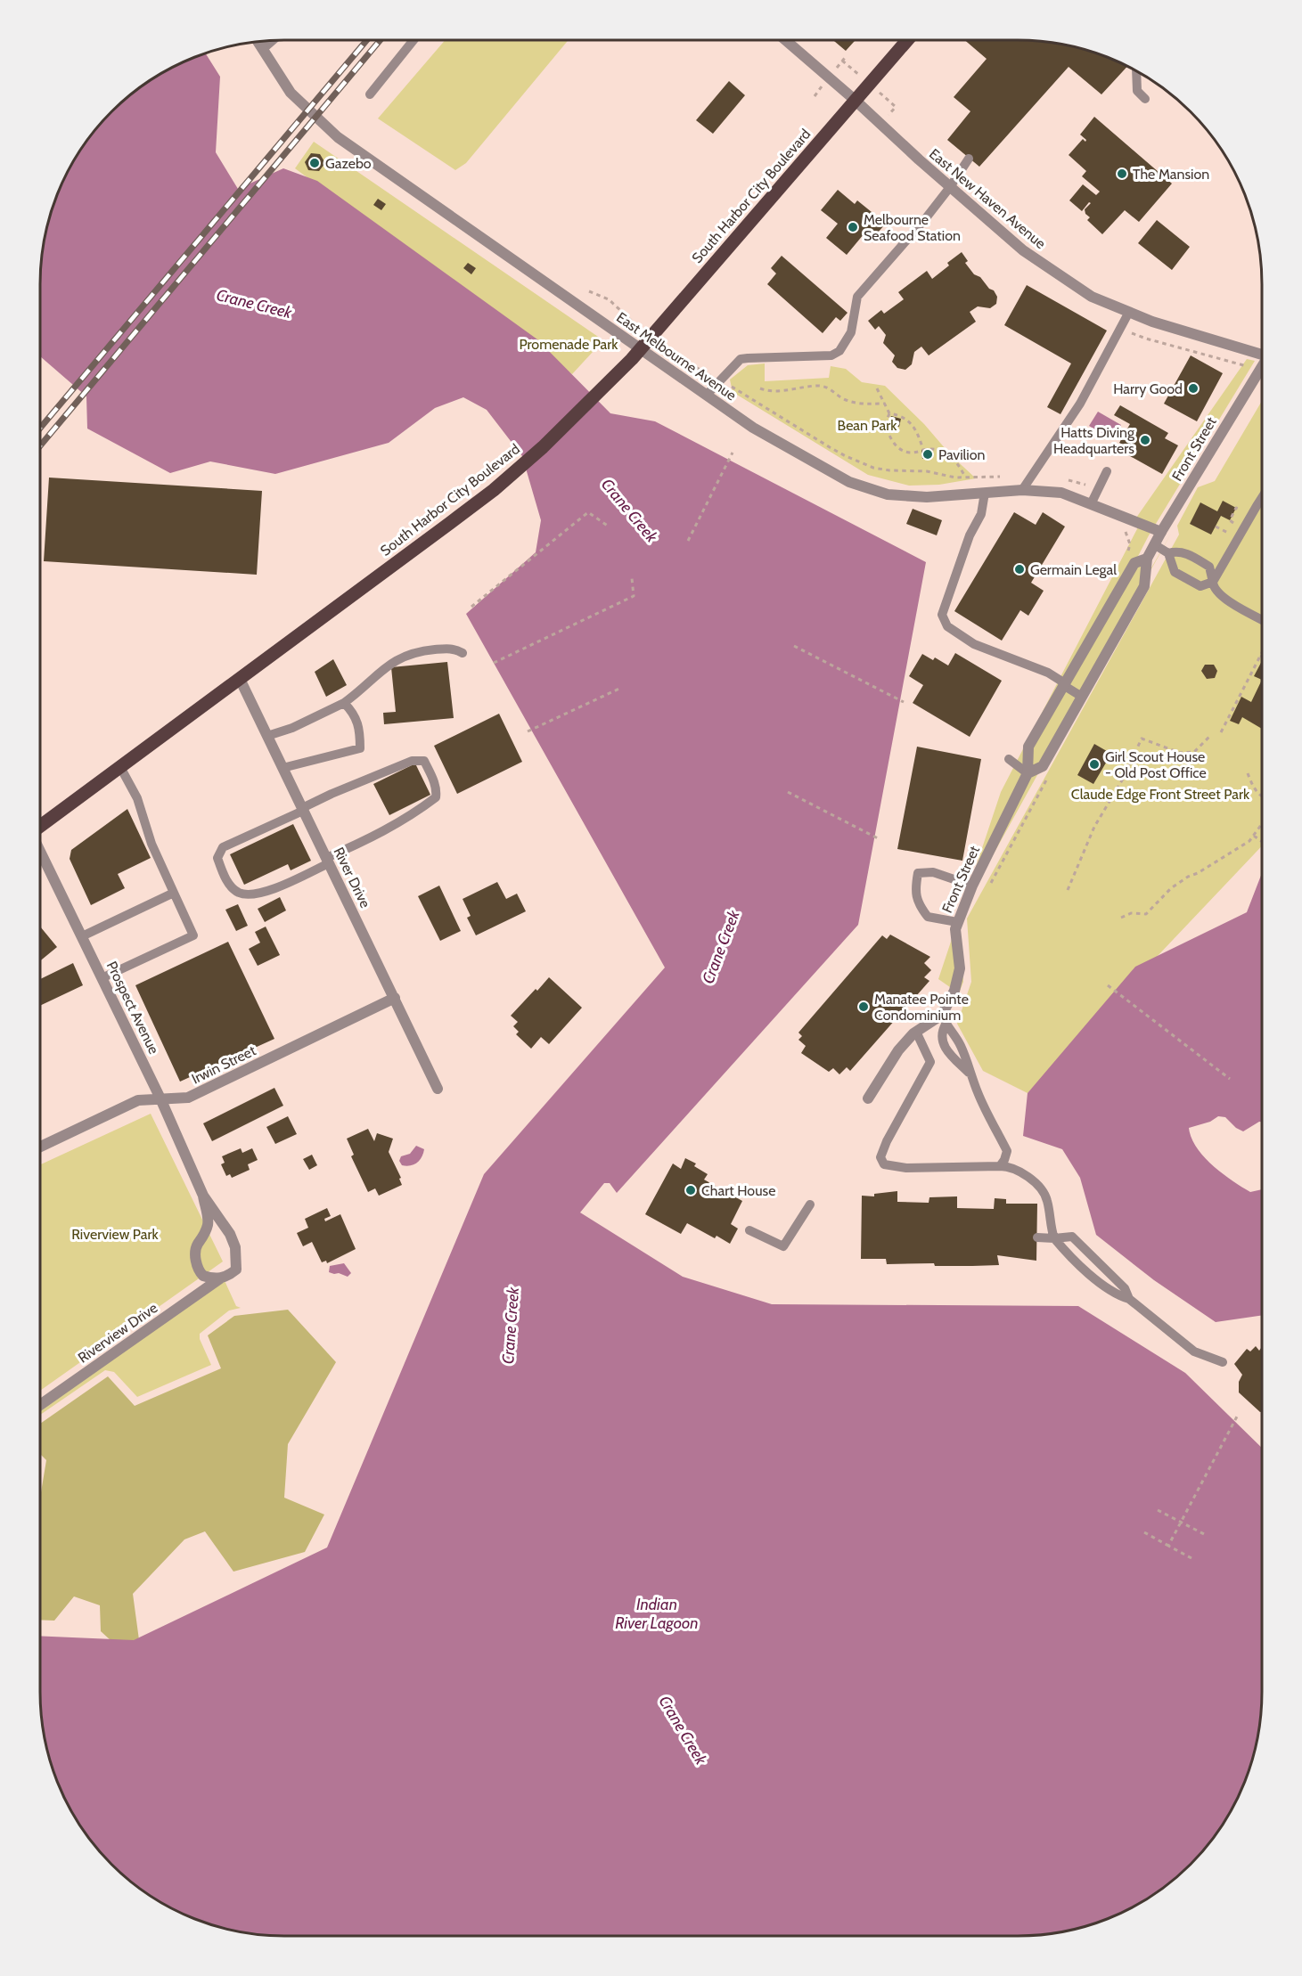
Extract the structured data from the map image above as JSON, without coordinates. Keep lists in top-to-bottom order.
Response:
{
  "streets": {
    "main road": ["South Harbor City Boulevard"],
    "street": [
      "East New Haven Avenue",
      "East Melbourne Avenue",
      "Front Street",
      "River Drive",
      "Prospect Avenue",
      "Irwin Street",
      "Riverview Drive"
    ]
  },
  "crossings": [
    ["South Harbor City Boulevard", "East New Haven Avenue"],
    ["South Harbor City Boulevard", "River Drive"],
    ["East Melbourne Avenue", "Front Street"],
    ["River Drive", "Irwin Street"],
    ["Prospect Avenue", "Irwin Street"],
    ["Prospect Avenue", "Riverview Drive"]
  ],
  "water": ["Crane Creek", "Indian River Lagoon"],
  "parks": [
    "Promenade Park",
    "Bean Park",
    "Claude Edge Front Street Park",
    "Riverview Park"
  ],
  "places": [
    "Gazebo",
    "The Mansion",
    "Melbourne Seafood Station",
    "Harry Good",
    "Hatts Diving Headquarters",
    "Pavilion",
    "Germain Legal",
    "Girl Scout House - Old Post Office",
    "Manatee Pointe Condominium",
    "Chart House"
  ]
}
